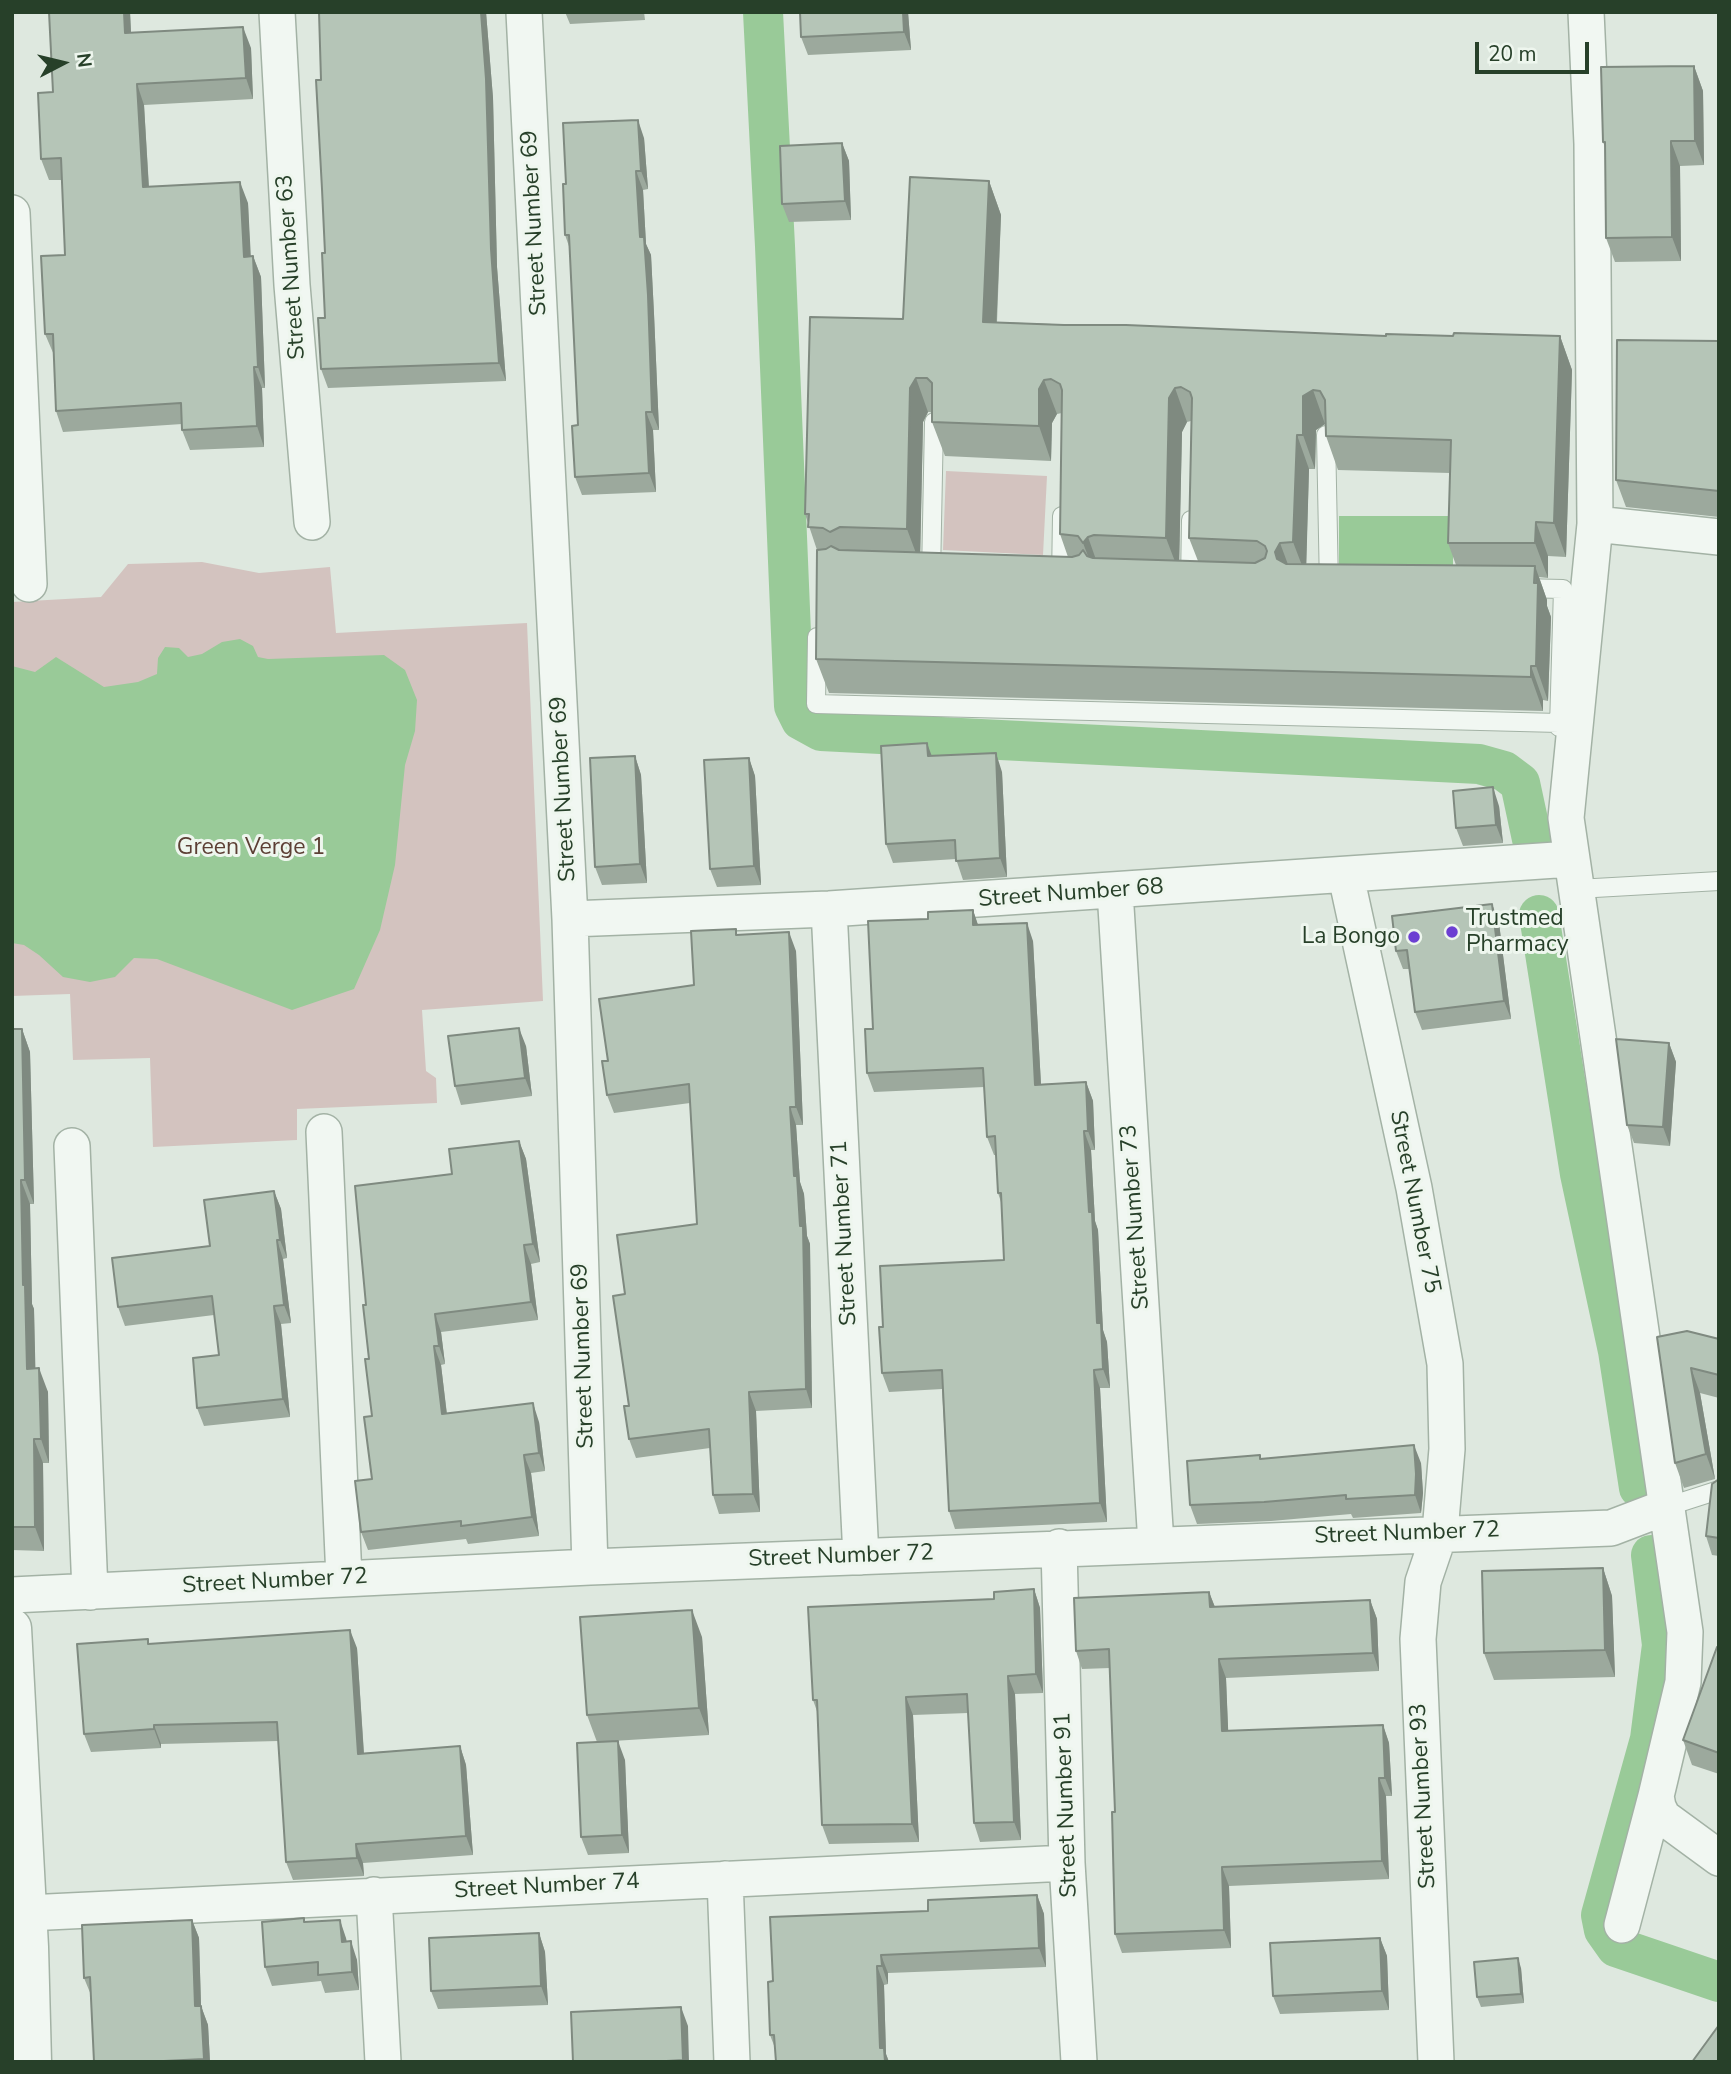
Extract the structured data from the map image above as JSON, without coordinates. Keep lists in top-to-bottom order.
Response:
{
  "streets": {
    "street": [
      "Street Number 69",
      "Street Number 63",
      "Street Number 68",
      "Street Number 75",
      "Street Number 73",
      "Street Number 71",
      "Street Number 72",
      "Street Number 93",
      "Street Number 91",
      "Street Number 74"
    ]
  },
  "crossings": [
    ["Street Number 69", "Street Number 68"],
    ["Street Number 69", "Street Number 72"],
    ["Street Number 68", "Street Number 75"],
    ["Street Number 68", "Street Number 73"],
    ["Street Number 68", "Street Number 71"],
    ["Street Number 75", "Street Number 72"],
    ["Street Number 75", "Street Number 93"],
    ["Street Number 73", "Street Number 72"],
    ["Street Number 71", "Street Number 72"],
    ["Street Number 72", "Street Number 93"],
    ["Street Number 72", "Street Number 91"],
    ["Street Number 91", "Street Number 74"]
  ],
  "parks": ["Green Verge 1"],
  "places": ["Trustmed Pharmacy", "La Bongo"],
  "scale_bar": "20 m",
  "north": "right"
}
